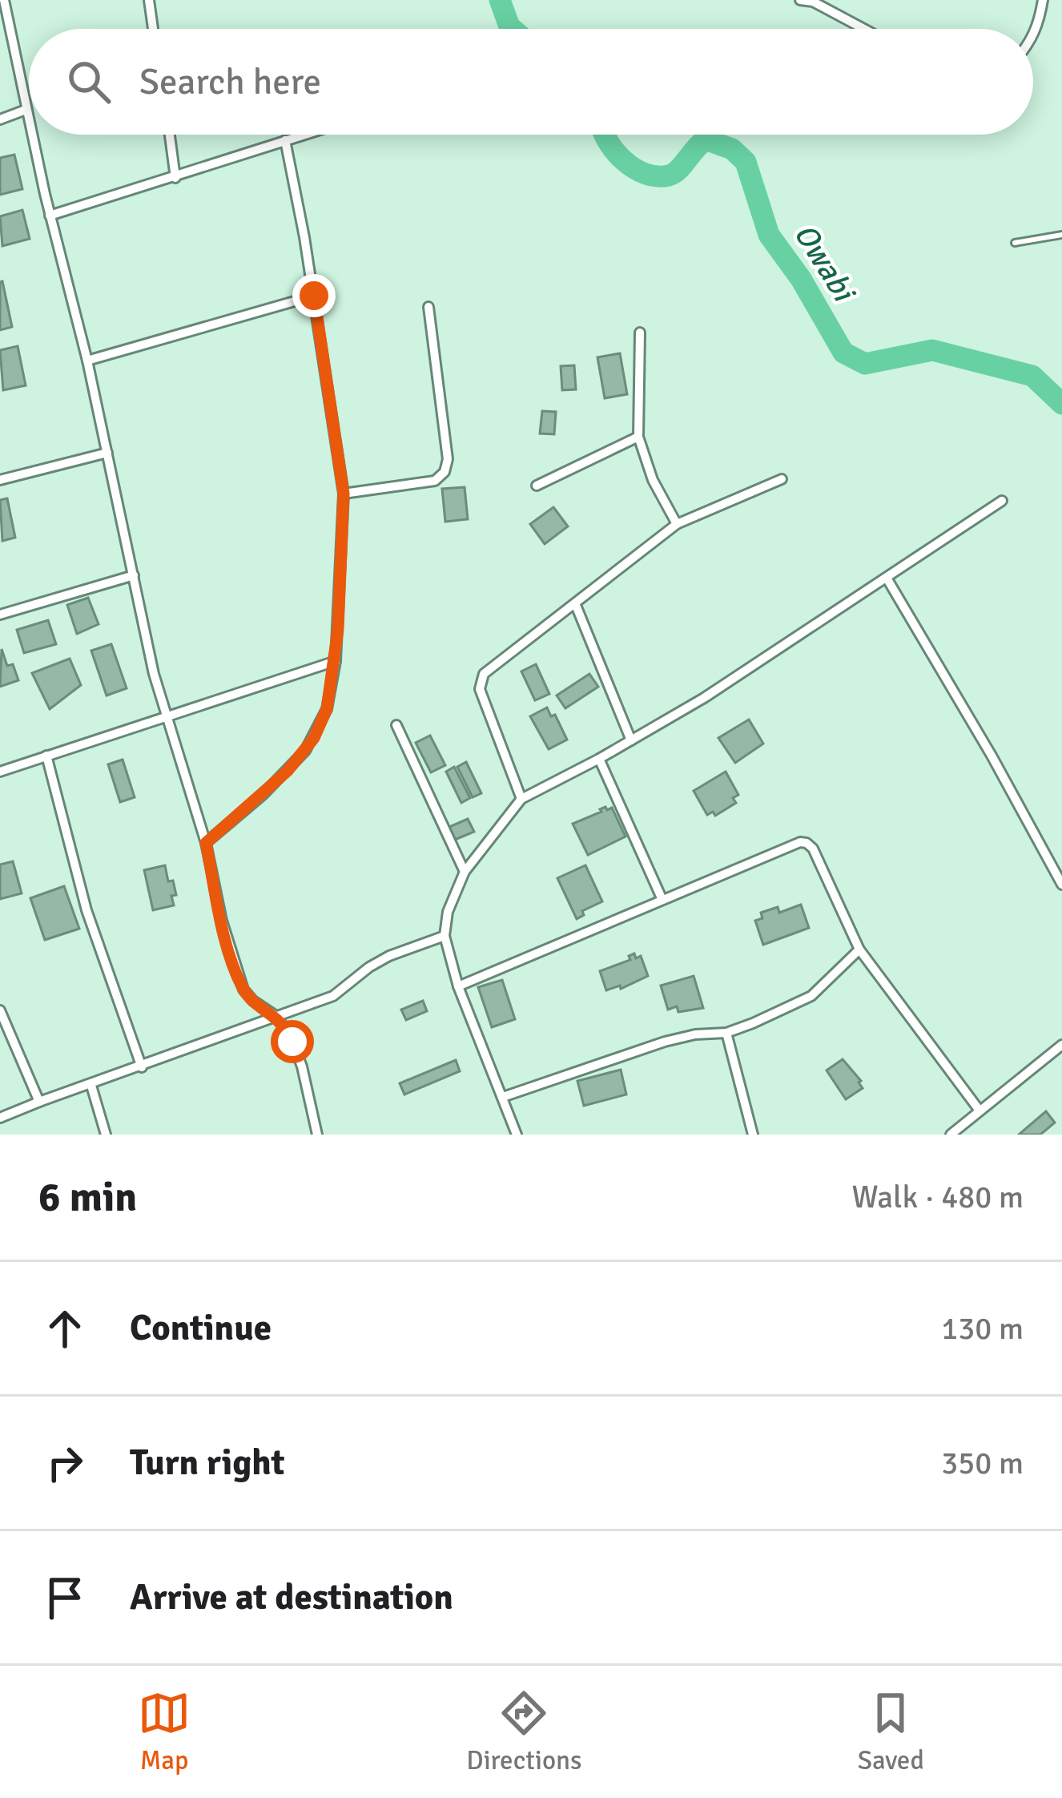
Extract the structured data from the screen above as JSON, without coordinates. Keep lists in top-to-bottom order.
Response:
{
  "water": ["Owabi"],
  "page": {
    "search": "Search here",
    "heading": ["6 min", "Walk · 480 m"],
    "list": [
      ["Continue", "130 m"],
      ["Turn right", "350 m"],
      "Arrive at destination"
    ],
    "nav": ["Map", "Directions", "Saved"]
  }
}
